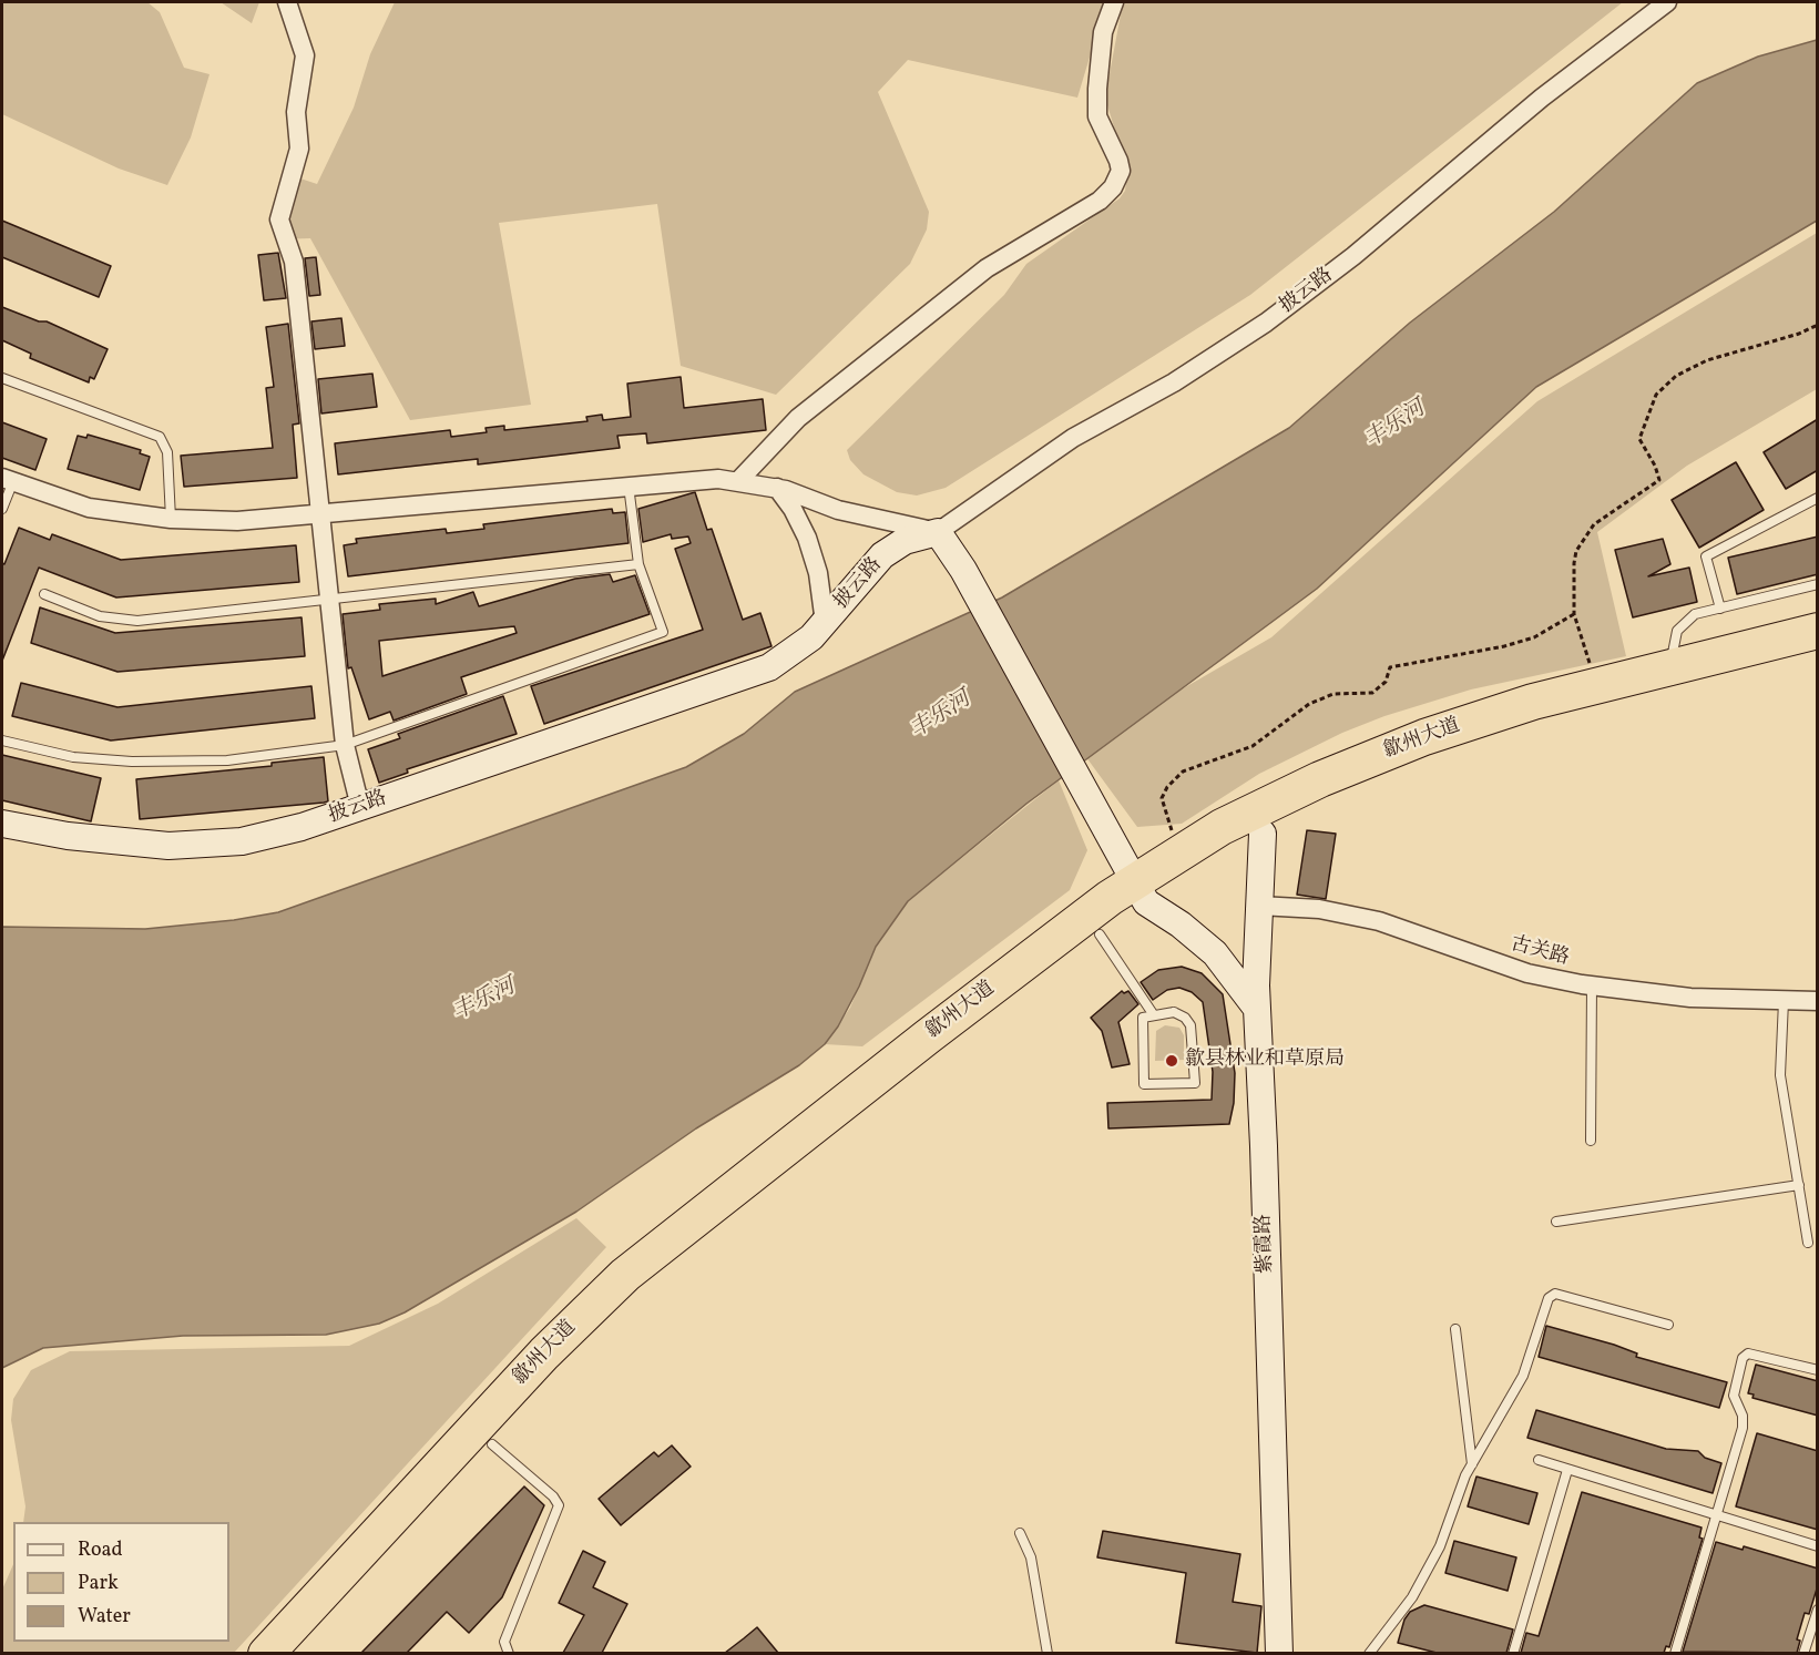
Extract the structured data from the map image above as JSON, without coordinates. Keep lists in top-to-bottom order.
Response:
{
  "streets": {
    "highway": ["歙州大道"],
    "street": ["披云路", "古关路", "紫霞路"]
  },
  "crossings": [
    ["歙州大道", "紫霞路"],
    ["古关路", "紫霞路"]
  ],
  "water": ["丰乐河"],
  "places": ["歙县林业和草原局"],
  "legend": ["Road", "Park", "Water"]
}
